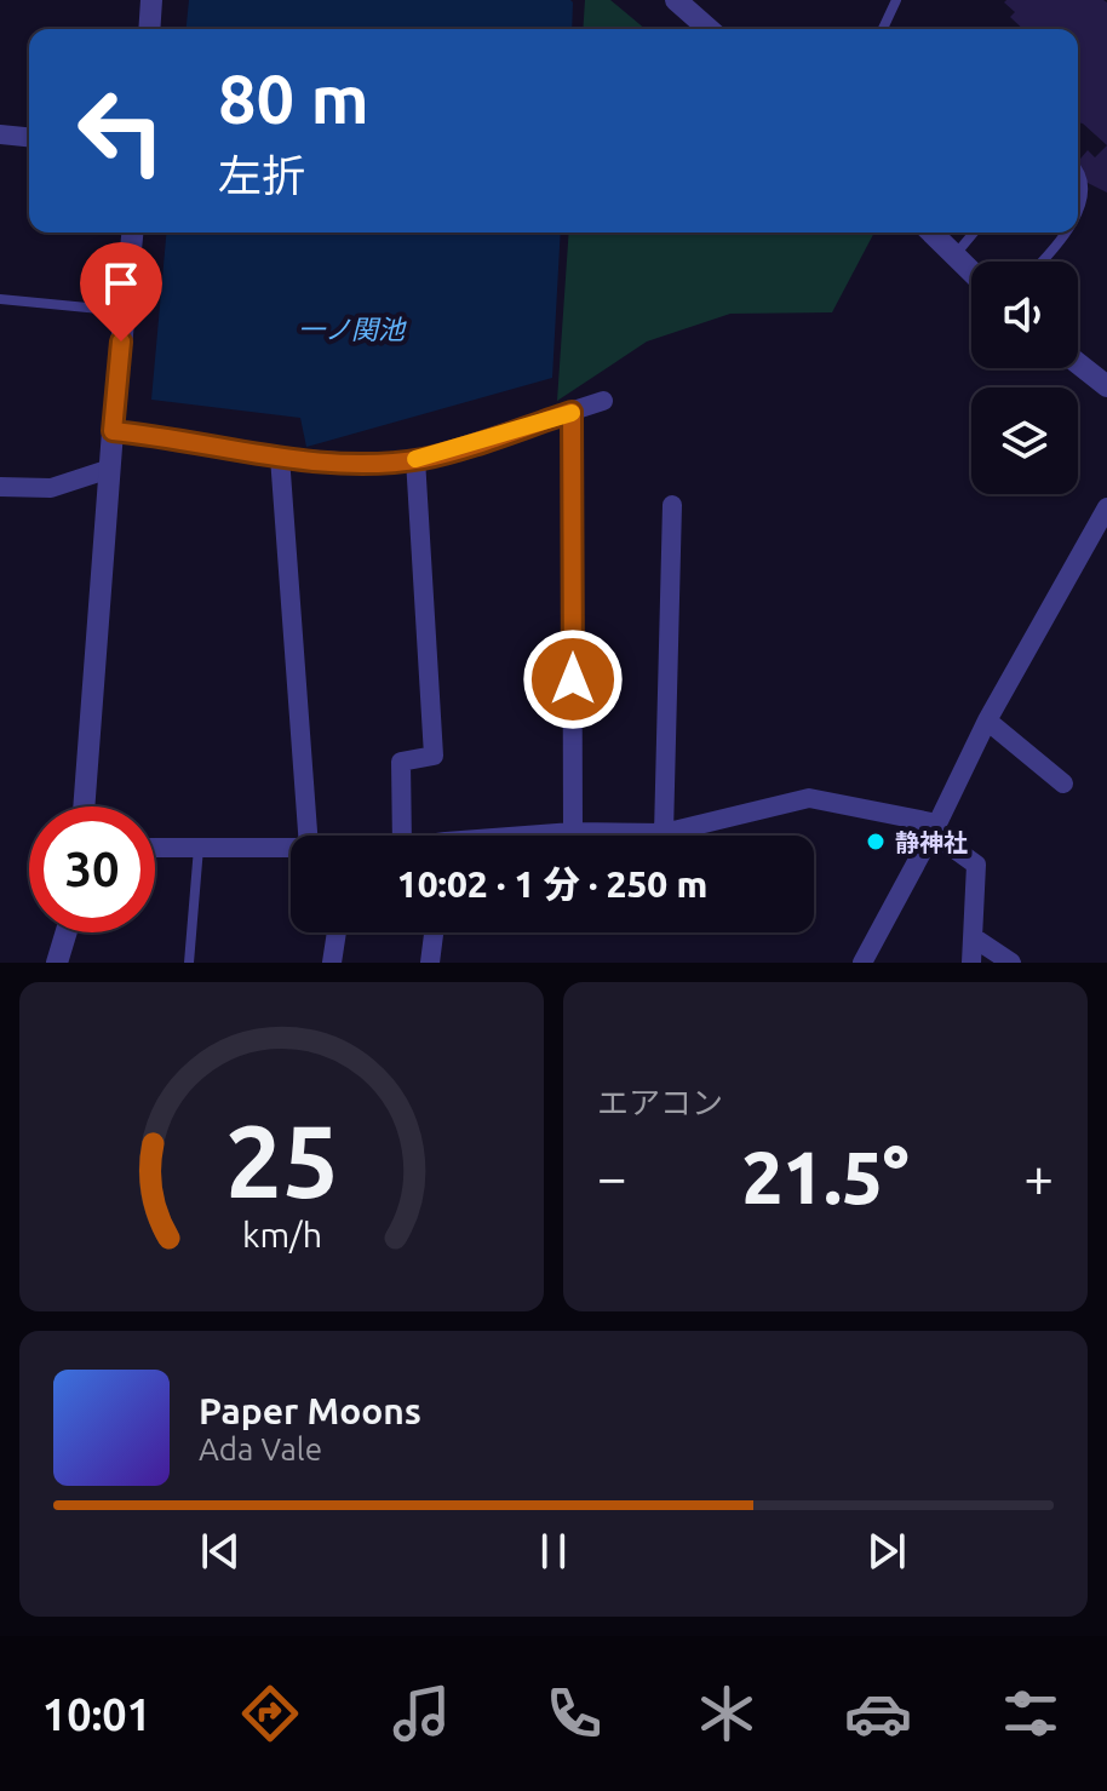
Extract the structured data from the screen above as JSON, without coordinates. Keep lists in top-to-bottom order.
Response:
{
  "water": ["一ノ関池"],
  "places": ["静神社"],
  "page": {
    "turn": ["80 m", "左折"],
    "limit": "30",
    "trip": "10:02 · 1 分 · 250 m",
    "tile": "エアコン",
    "heat": ["−", "21.5°", "+"],
    "song": ["Paper Moons", "Ada Vale"],
    "tabs": "10:01",
    "gauge": ["25", "km/h"]
  }
}
